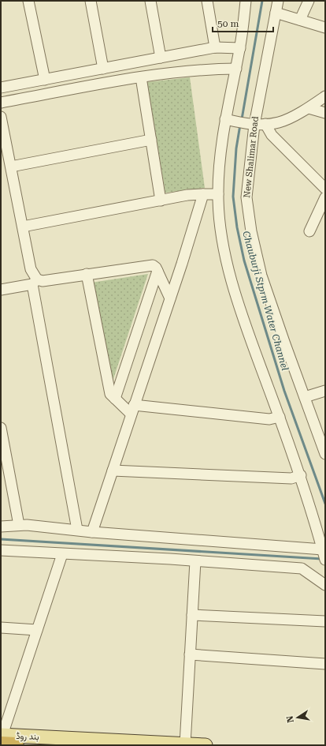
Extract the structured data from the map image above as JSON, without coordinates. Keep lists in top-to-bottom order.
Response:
{
  "streets": {
    "main road": ["بند روڈ"],
    "street": ["New Shalimar Road"]
  },
  "water": ["Chauburji Stprm Water Channel"],
  "scale_bar": "50 m",
  "north": "left"
}
